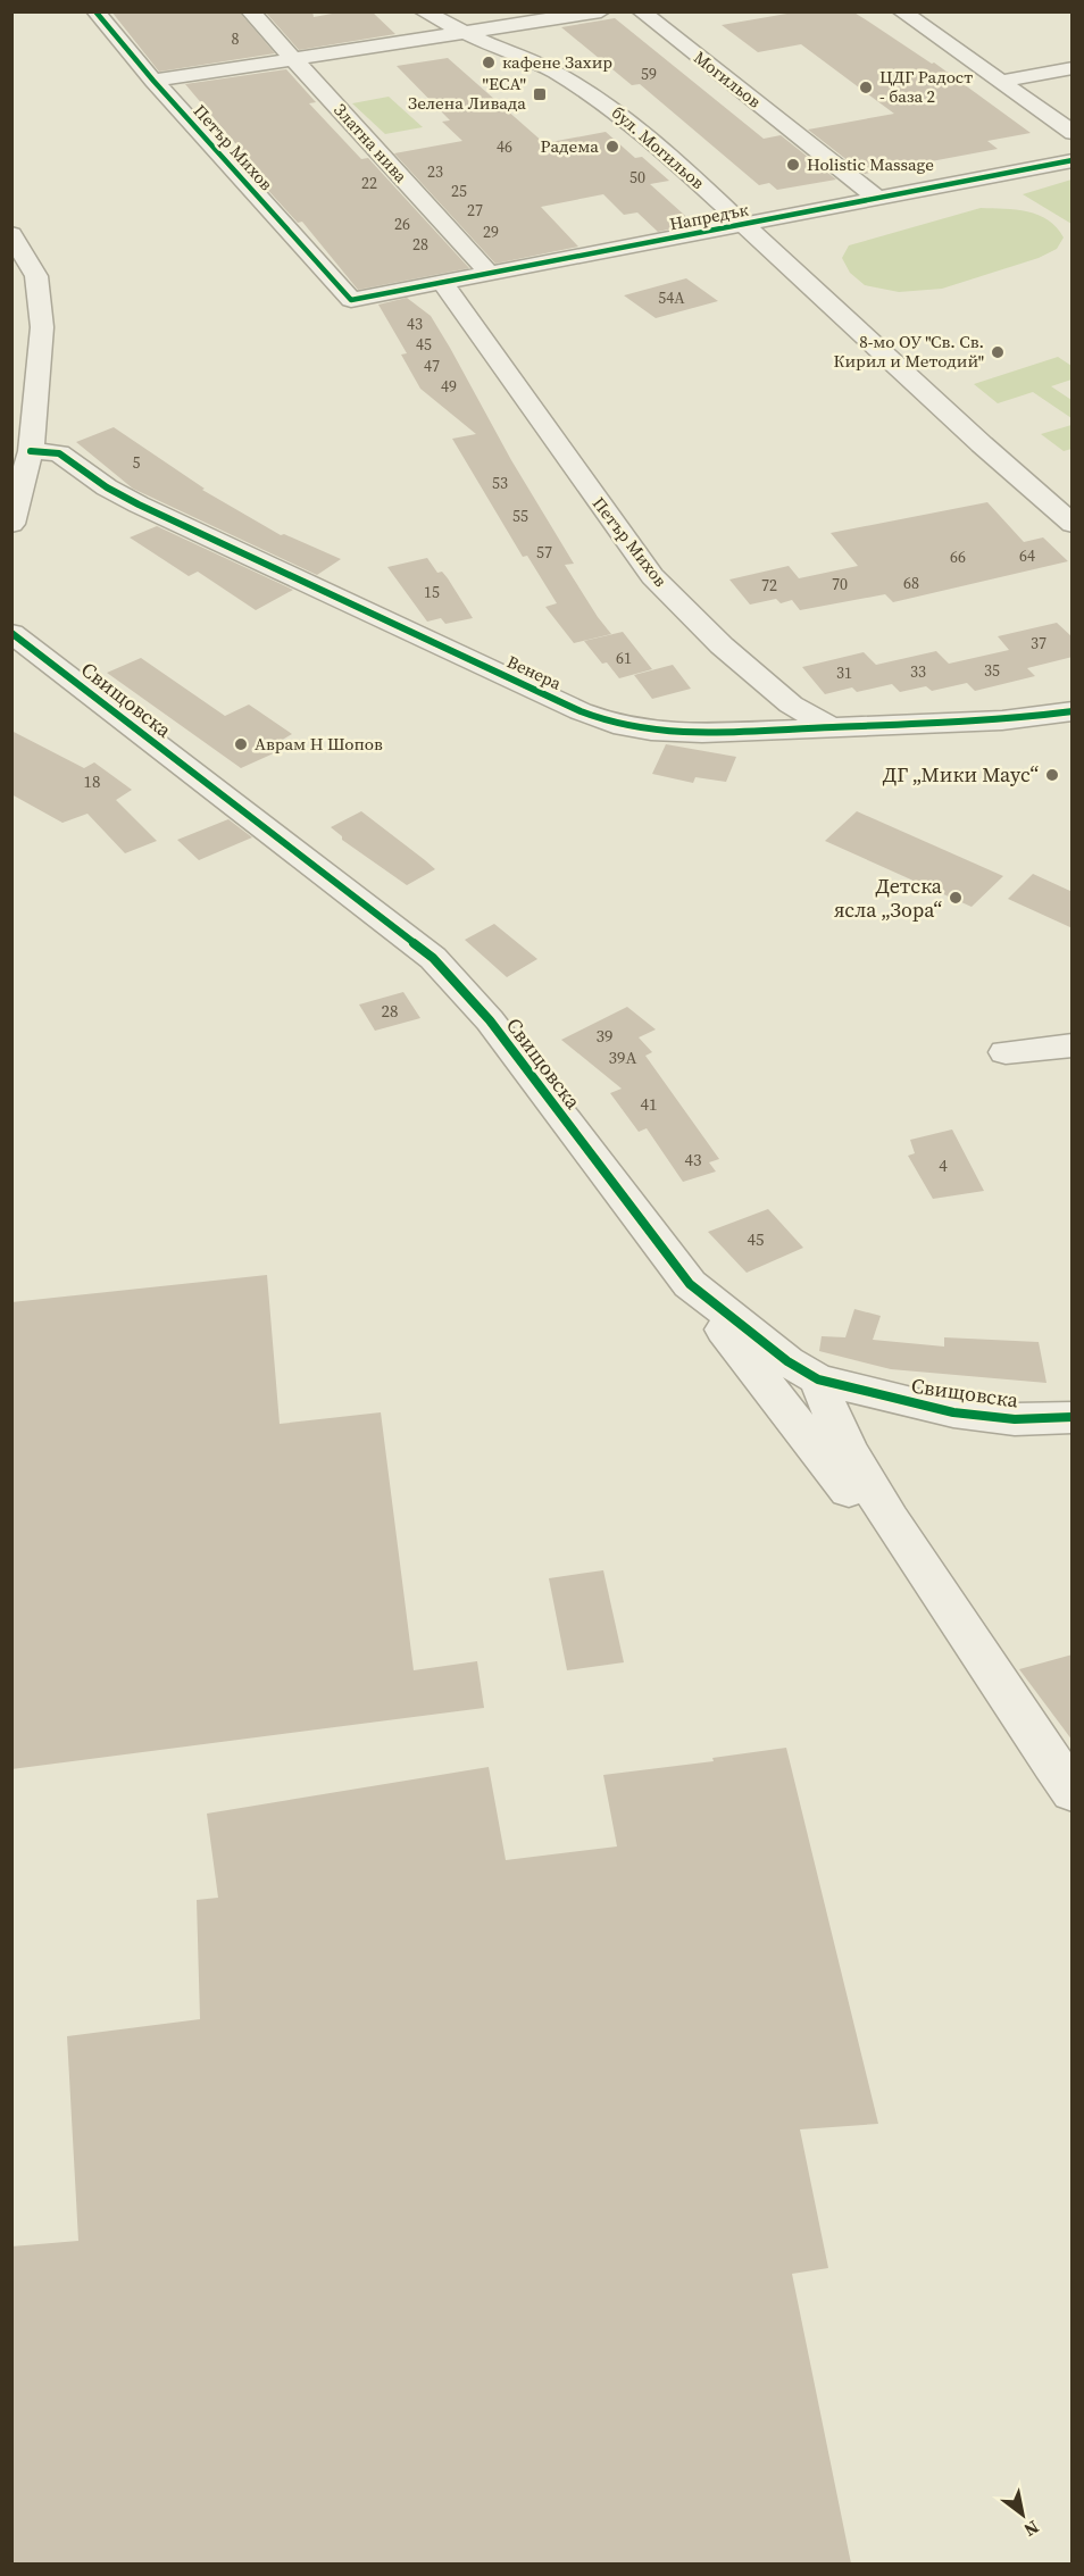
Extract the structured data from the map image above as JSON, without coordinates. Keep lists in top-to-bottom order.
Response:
{
  "streets": {
    "street": [
      "Могильов",
      "Златна нива",
      "Петър Михов",
      "бул. Могильов",
      "Напредък",
      "Венера",
      "Свищовска"
    ]
  },
  "crossings": [
    ["Могильов", "Напредък"],
    ["Златна нива", "Напредък"],
    ["Петър Михов", "Напредък"],
    ["Петър Михов", "Венера"],
    ["бул. Могильов", "Напредък"]
  ],
  "places": {
    "other": [
      "кафене Захир",
      "ЦДГ Радост - база 2",
      "Радема",
      "Holistic Massage",
      "8-мо ОУ \"Св. Св. Кирил и Методий\"",
      "Аврам Н Шопов",
      "ДГ „Мики Маус“",
      "Детска ясла „Зора“"
    ],
    "transit": ["''ЕСА'' Зелена Ливада"]
  },
  "house_numbers": [
    "8",
    "59",
    "46",
    "23",
    "50",
    "22",
    "25",
    "27",
    "26",
    "29",
    "28",
    "54А",
    "43",
    "45",
    "47",
    "49",
    "5",
    "53",
    "55",
    "57",
    "64",
    "66",
    "68",
    "70",
    "72",
    "15",
    "37",
    "61",
    "35",
    "33",
    "31",
    "18",
    "28",
    "39",
    "39A",
    "41",
    "43",
    "4",
    "45"
  ],
  "north": "bottom right"
}
